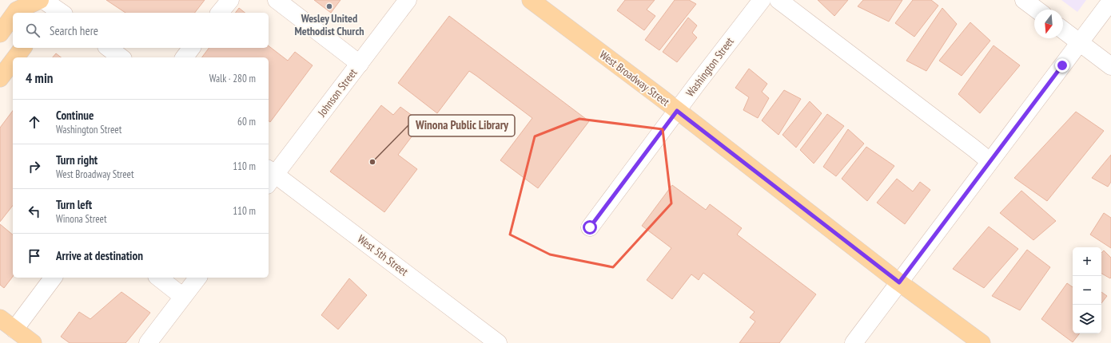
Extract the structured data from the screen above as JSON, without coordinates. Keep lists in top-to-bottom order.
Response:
{
  "streets": {
    "main road": ["West Broadway Street"],
    "street": ["Washington Street", "Johnson Street", "West 5th Street"]
  },
  "crossings": [
    ["Washington Street", "West Broadway Street"],
    ["Johnson Street", "West 5th Street"]
  ],
  "places": ["Wesley United Methodist Church", "Winona Public Library"],
  "north": "bottom",
  "page": {
    "search": "Search here",
    "heading": ["4 min", "Walk · 280 m"],
    "list": [
      ["Continue", "Washington Street", "60 m"],
      ["Turn right", "West Broadway Street", "110 m"],
      ["Turn left", "Winona Street", "110 m"],
      "Arrive at destination"
    ],
    "map_buttons": ["+", "−"]
  }
}
